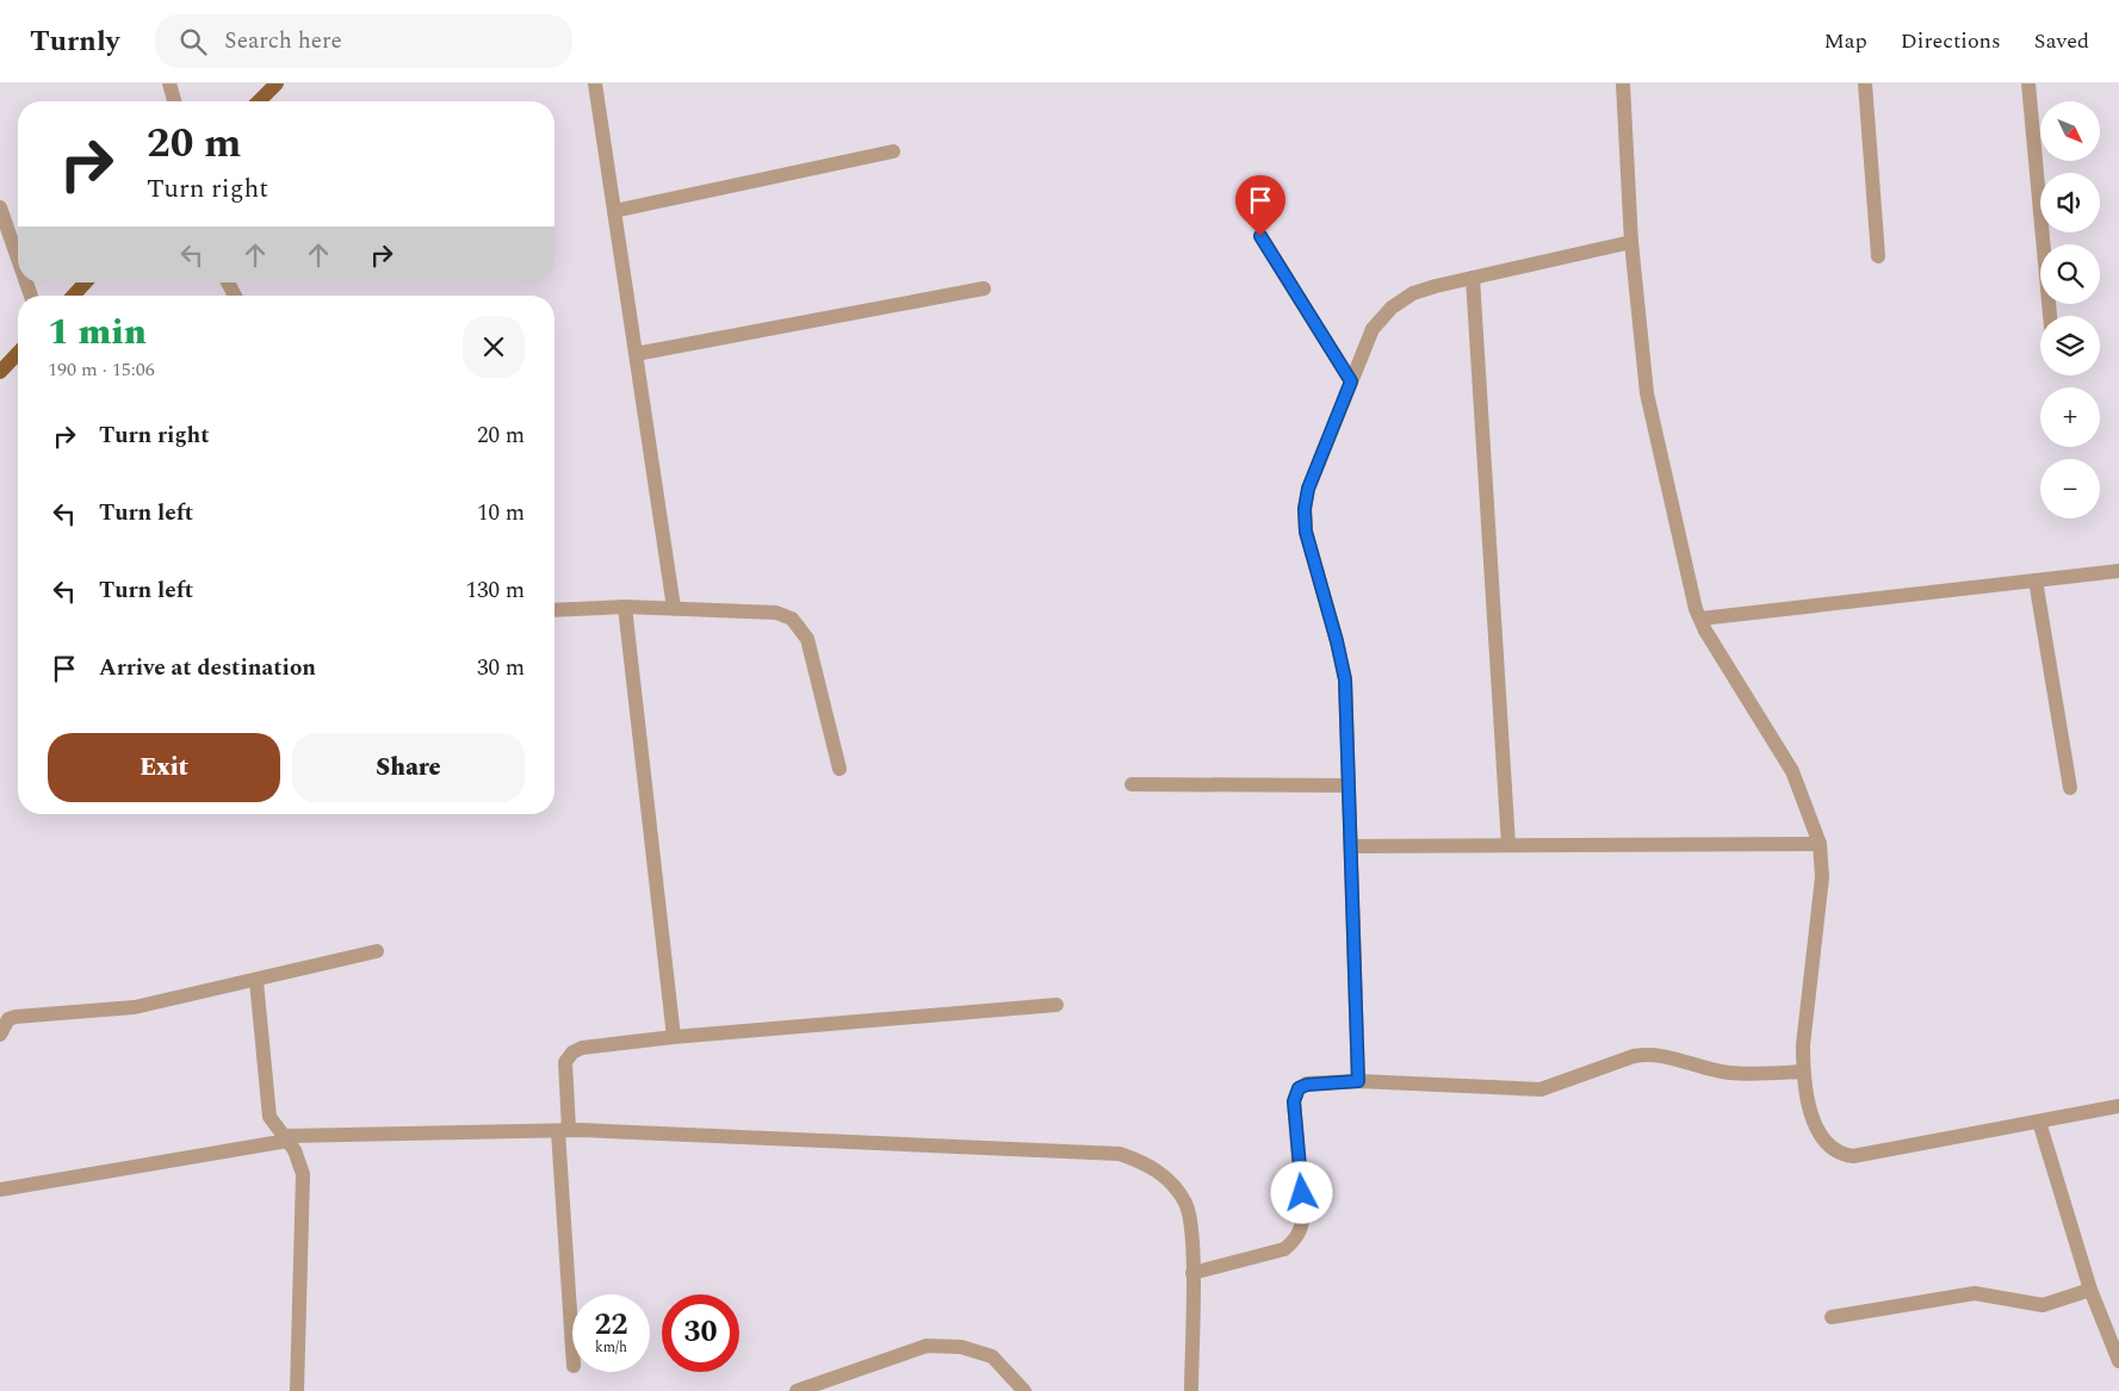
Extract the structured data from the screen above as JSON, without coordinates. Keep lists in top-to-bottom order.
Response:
{
  "north": "bottom right",
  "page": {
    "header": "Turnly",
    "search": "Search here",
    "nav": ["Map", "Directions", "Saved"],
    "map_buttons": ["+", "−"],
    "turn": ["20 m", "Turn right"],
    "heading": ["1 min", "190 m · 15:06"],
    "list": [
      {
        "name": "Turn right",
        "value": "20 m"
      },
      {
        "name": "Turn left",
        "value": "10 m"
      },
      {
        "name": "Turn left",
        "value": "130 m"
      },
      {
        "name": "Arrive at destination",
        "value": "30 m"
      }
    ],
    "buttons": ["Exit", "Share"],
    "speed": "22 km/h",
    "limit": "30"
  }
}
